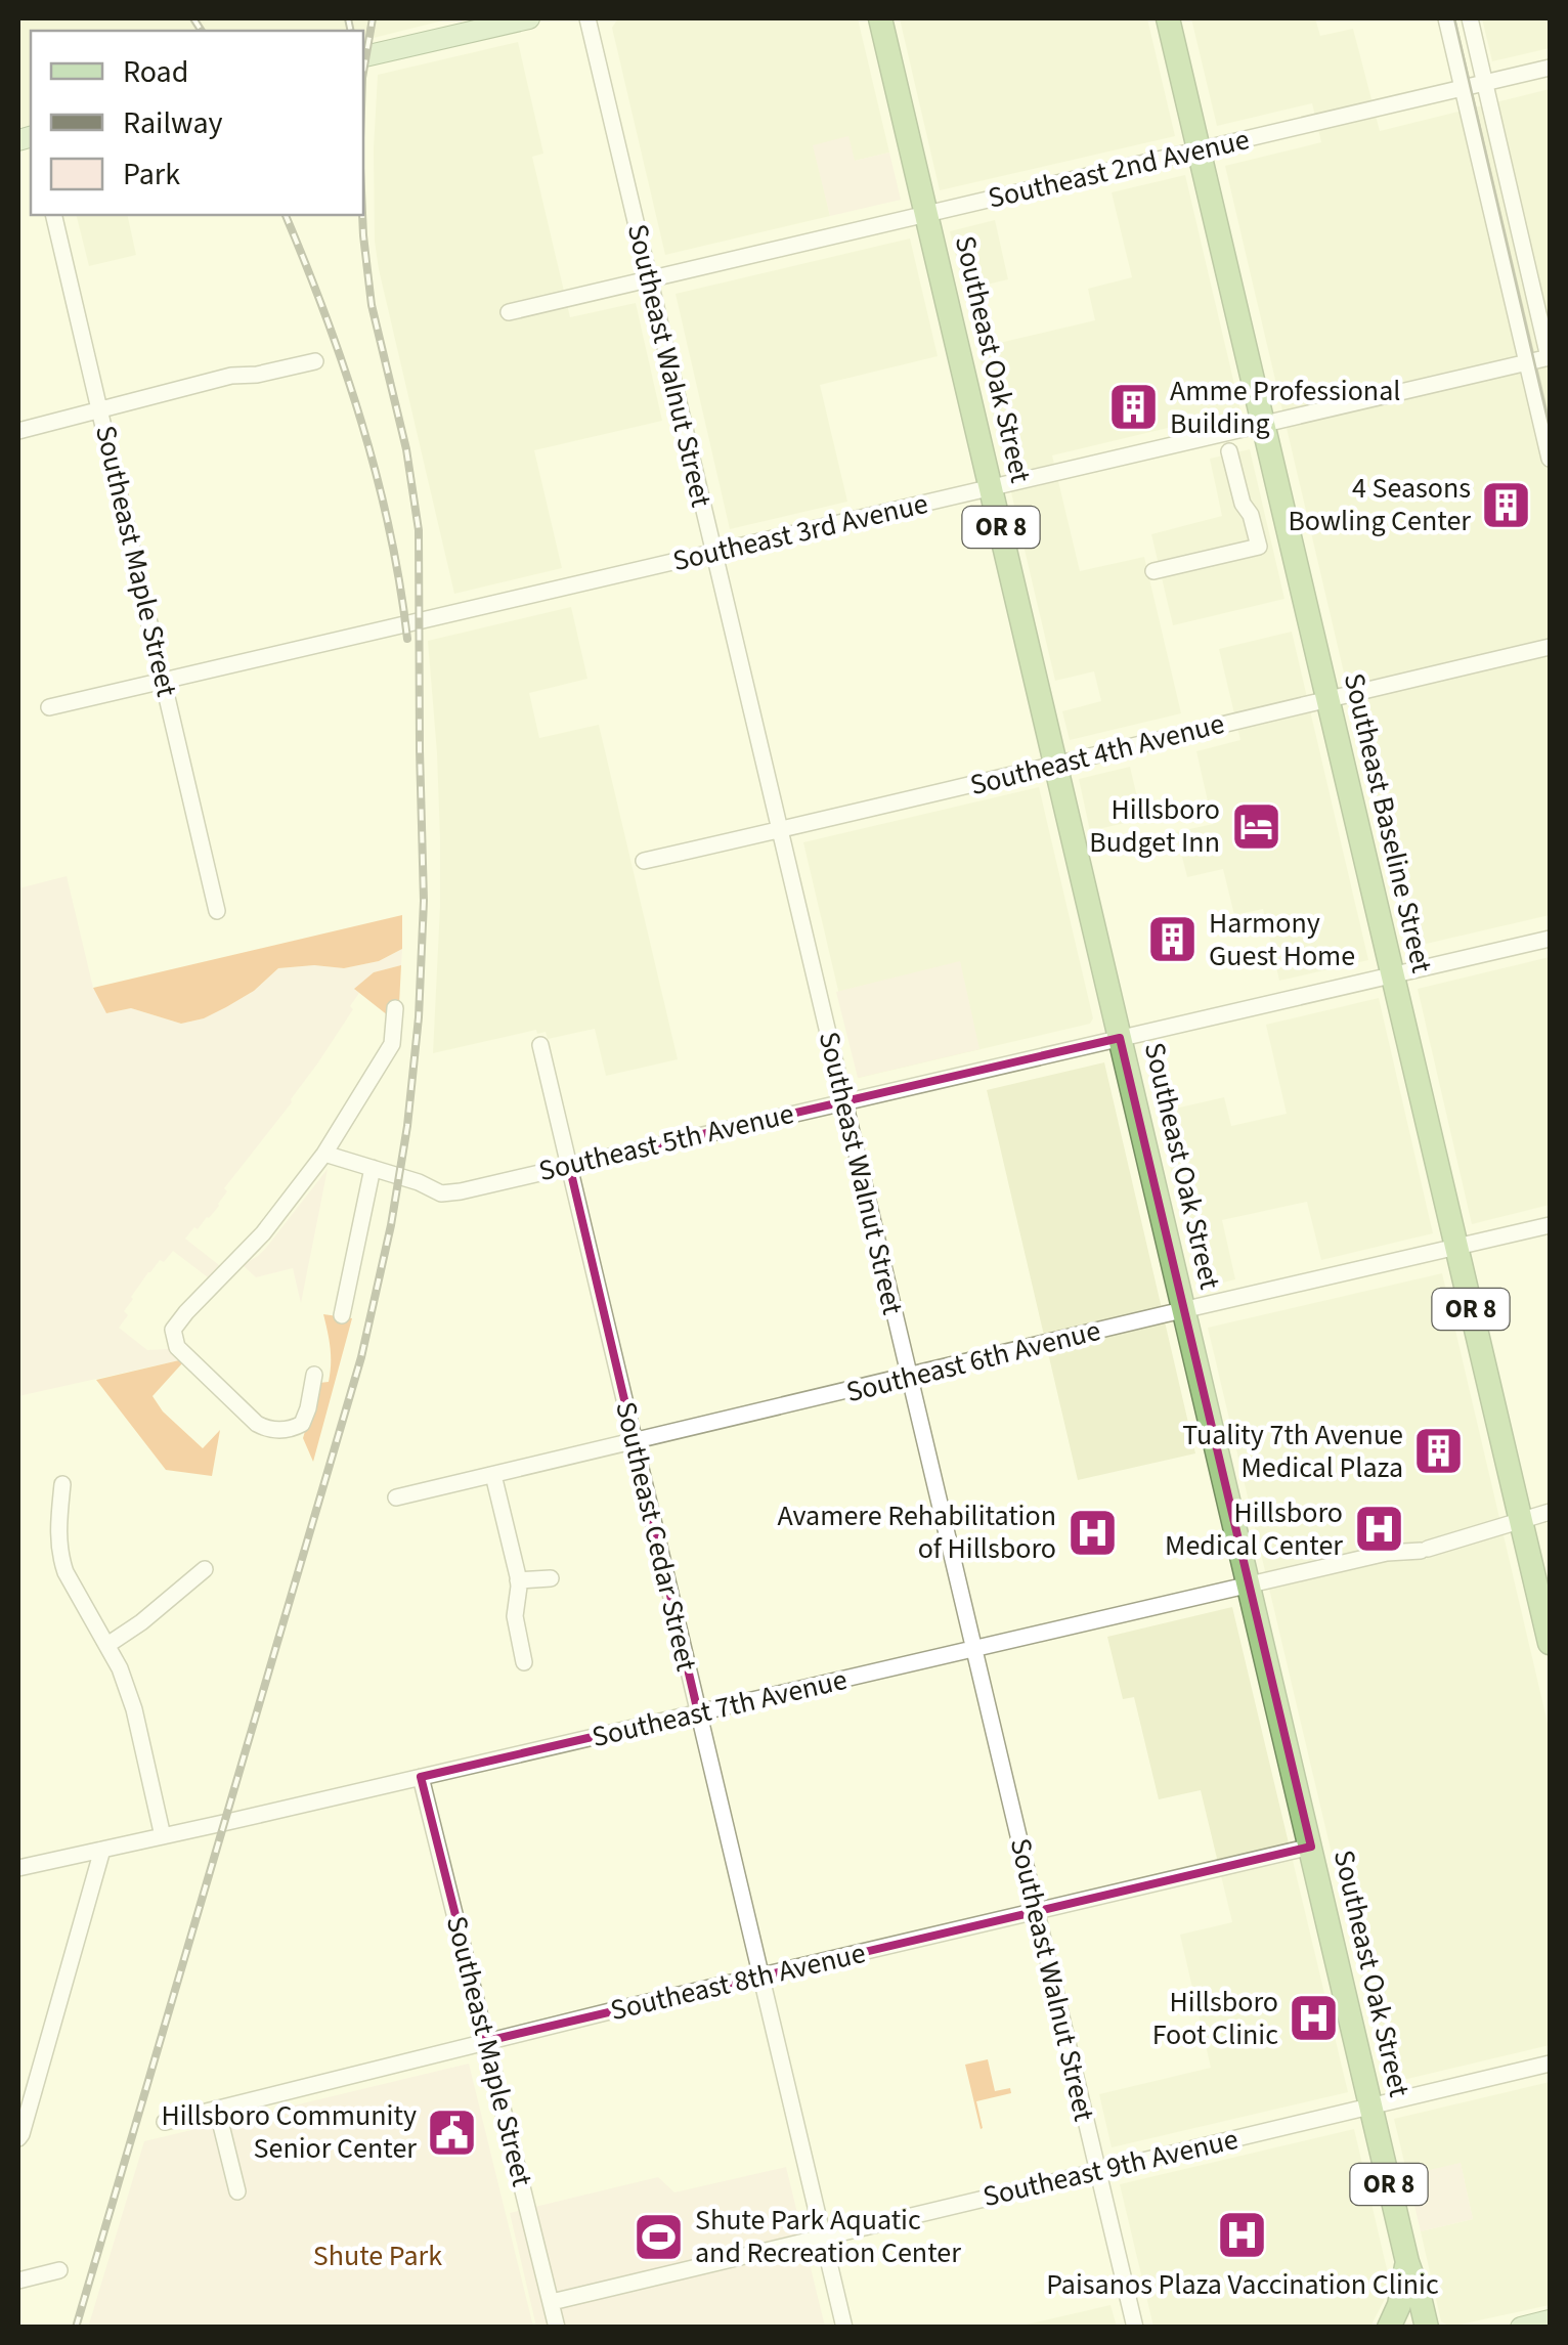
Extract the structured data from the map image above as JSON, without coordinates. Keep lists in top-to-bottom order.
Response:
{
  "streets": {
    "highway": ["Southeast Oak Street", "OR 8", "Southeast Baseline Street"],
    "street": [
      "Southeast 2nd Avenue",
      "Southeast Walnut Street",
      "Southeast 3rd Avenue",
      "Southeast Maple Street",
      "Southeast 4th Avenue",
      "Southeast 5th Avenue",
      "Southeast 6th Avenue",
      "Southeast Cedar Street",
      "Southeast 7th Avenue",
      "Southeast 8th Avenue",
      "Southeast 9th Avenue"
    ]
  },
  "crossings": [
    ["Southeast 2nd Avenue", "Southeast Oak Street"],
    ["Southeast 2nd Avenue", "Southeast Walnut Street"],
    ["Southeast 2nd Avenue", "Southeast Baseline Street"],
    ["Southeast Oak Street", "OR 8"],
    ["Southeast Oak Street", "Southeast 3rd Avenue"],
    ["Southeast Oak Street", "Southeast 4th Avenue"],
    ["Southeast Oak Street", "Southeast 5th Avenue"],
    ["Southeast Oak Street", "Southeast 6th Avenue"],
    ["Southeast Oak Street", "Southeast 7th Avenue"],
    ["Southeast Oak Street", "Southeast 8th Avenue"],
    ["Southeast Oak Street", "Southeast 9th Avenue"],
    ["Southeast Walnut Street", "Southeast 3rd Avenue"],
    ["Southeast Walnut Street", "Southeast 4th Avenue"],
    ["Southeast Walnut Street", "Southeast 5th Avenue"],
    ["Southeast Walnut Street", "Southeast 6th Avenue"],
    ["Southeast Walnut Street", "Southeast 7th Avenue"],
    ["Southeast Walnut Street", "Southeast 8th Avenue"],
    ["Southeast Walnut Street", "Southeast 9th Avenue"],
    ["Southeast 3rd Avenue", "Southeast Maple Street"],
    ["Southeast 3rd Avenue", "Southeast Baseline Street"],
    ["Southeast Maple Street", "Southeast 7th Avenue"],
    ["Southeast Maple Street", "Southeast 8th Avenue"],
    ["Southeast Maple Street", "Southeast 9th Avenue"],
    ["Southeast 4th Avenue", "Southeast Baseline Street"],
    ["Southeast Baseline Street", "Southeast 5th Avenue"],
    ["Southeast Baseline Street", "Southeast 6th Avenue"],
    ["Southeast Baseline Street", "Southeast 7th Avenue"],
    ["Southeast 5th Avenue", "Southeast Cedar Street"],
    ["Southeast 6th Avenue", "Southeast Cedar Street"],
    ["Southeast Cedar Street", "Southeast 7th Avenue"],
    ["Southeast Cedar Street", "Southeast 8th Avenue"],
    ["Southeast Cedar Street", "Southeast 9th Avenue"]
  ],
  "parks": ["Shute Park"],
  "places": {
    "building": [
      "Amme Professional Building",
      "4 Seasons Bowling Center",
      "Harmony Guest Home",
      "Tuality 7th Avenue Medical Plaza"
    ],
    "hotel": ["Hillsboro Budget Inn"],
    "hospital": [
      "Hillsboro Medical Center",
      "Avamere Rehabilitation of Hillsboro",
      "Hillsboro Foot Clinic",
      "Paisanos Plaza Vaccination Clinic"
    ],
    "public building": ["Hillsboro Community Senior Center"],
    "sports": ["Shute Park Aquatic and Recreation Center"]
  },
  "legend": ["Road", "Railway", "Park"]
}
